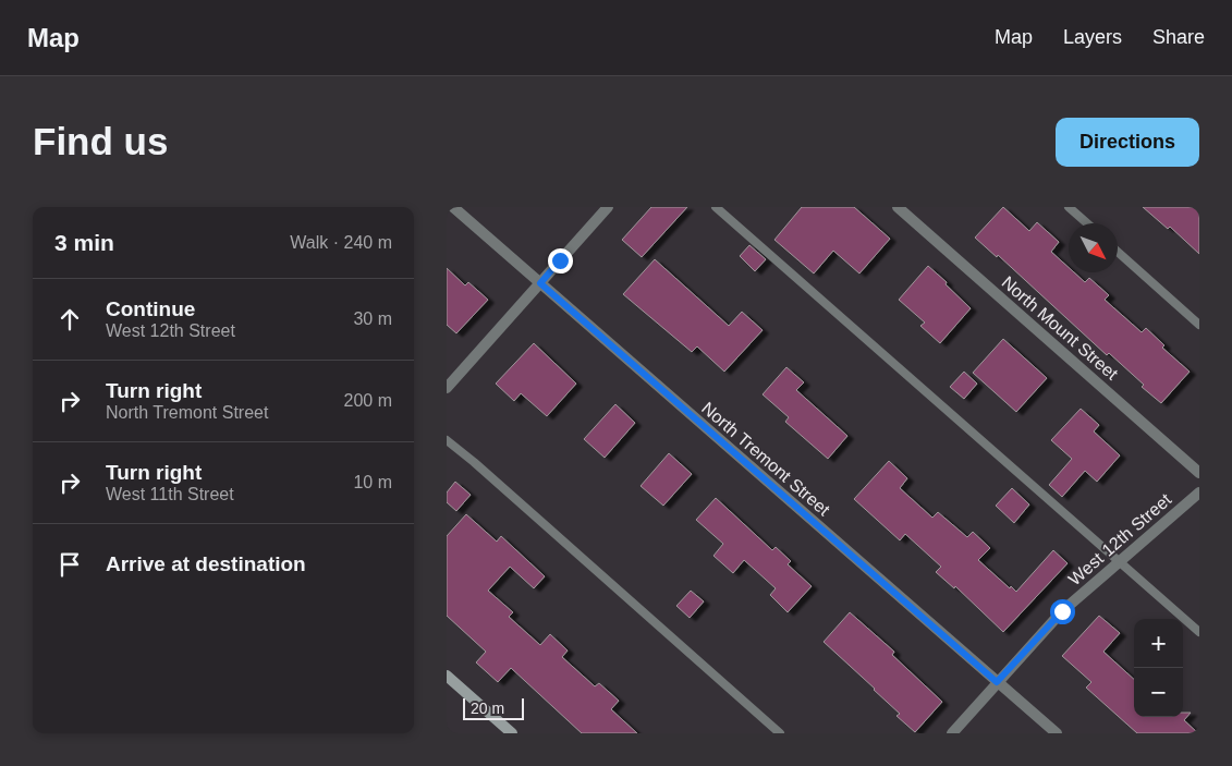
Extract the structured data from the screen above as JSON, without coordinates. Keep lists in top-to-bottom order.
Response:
{
  "streets": {
    "street": ["North Mount Street", "North Tremont Street", "West 12th Street"]
  },
  "crossings": [
    ["North Tremont Street", "West 12th Street"]
  ],
  "scale_bar": "20 m",
  "north": "bottom right",
  "page": {
    "header": "Map",
    "nav": ["Map", "Layers", "Share"],
    "buttons": "Directions",
    "title": "Find us",
    "heading": ["3 min", "Walk · 240 m"],
    "list": [
      ["Continue", "West 12th Street", "30 m"],
      ["Turn right", "North Tremont Street", "200 m"],
      ["Turn right", "West 11th Street", "10 m"],
      "Arrive at destination"
    ],
    "map_buttons": ["+", "−"],
    "scale": "20 m"
  }
}
